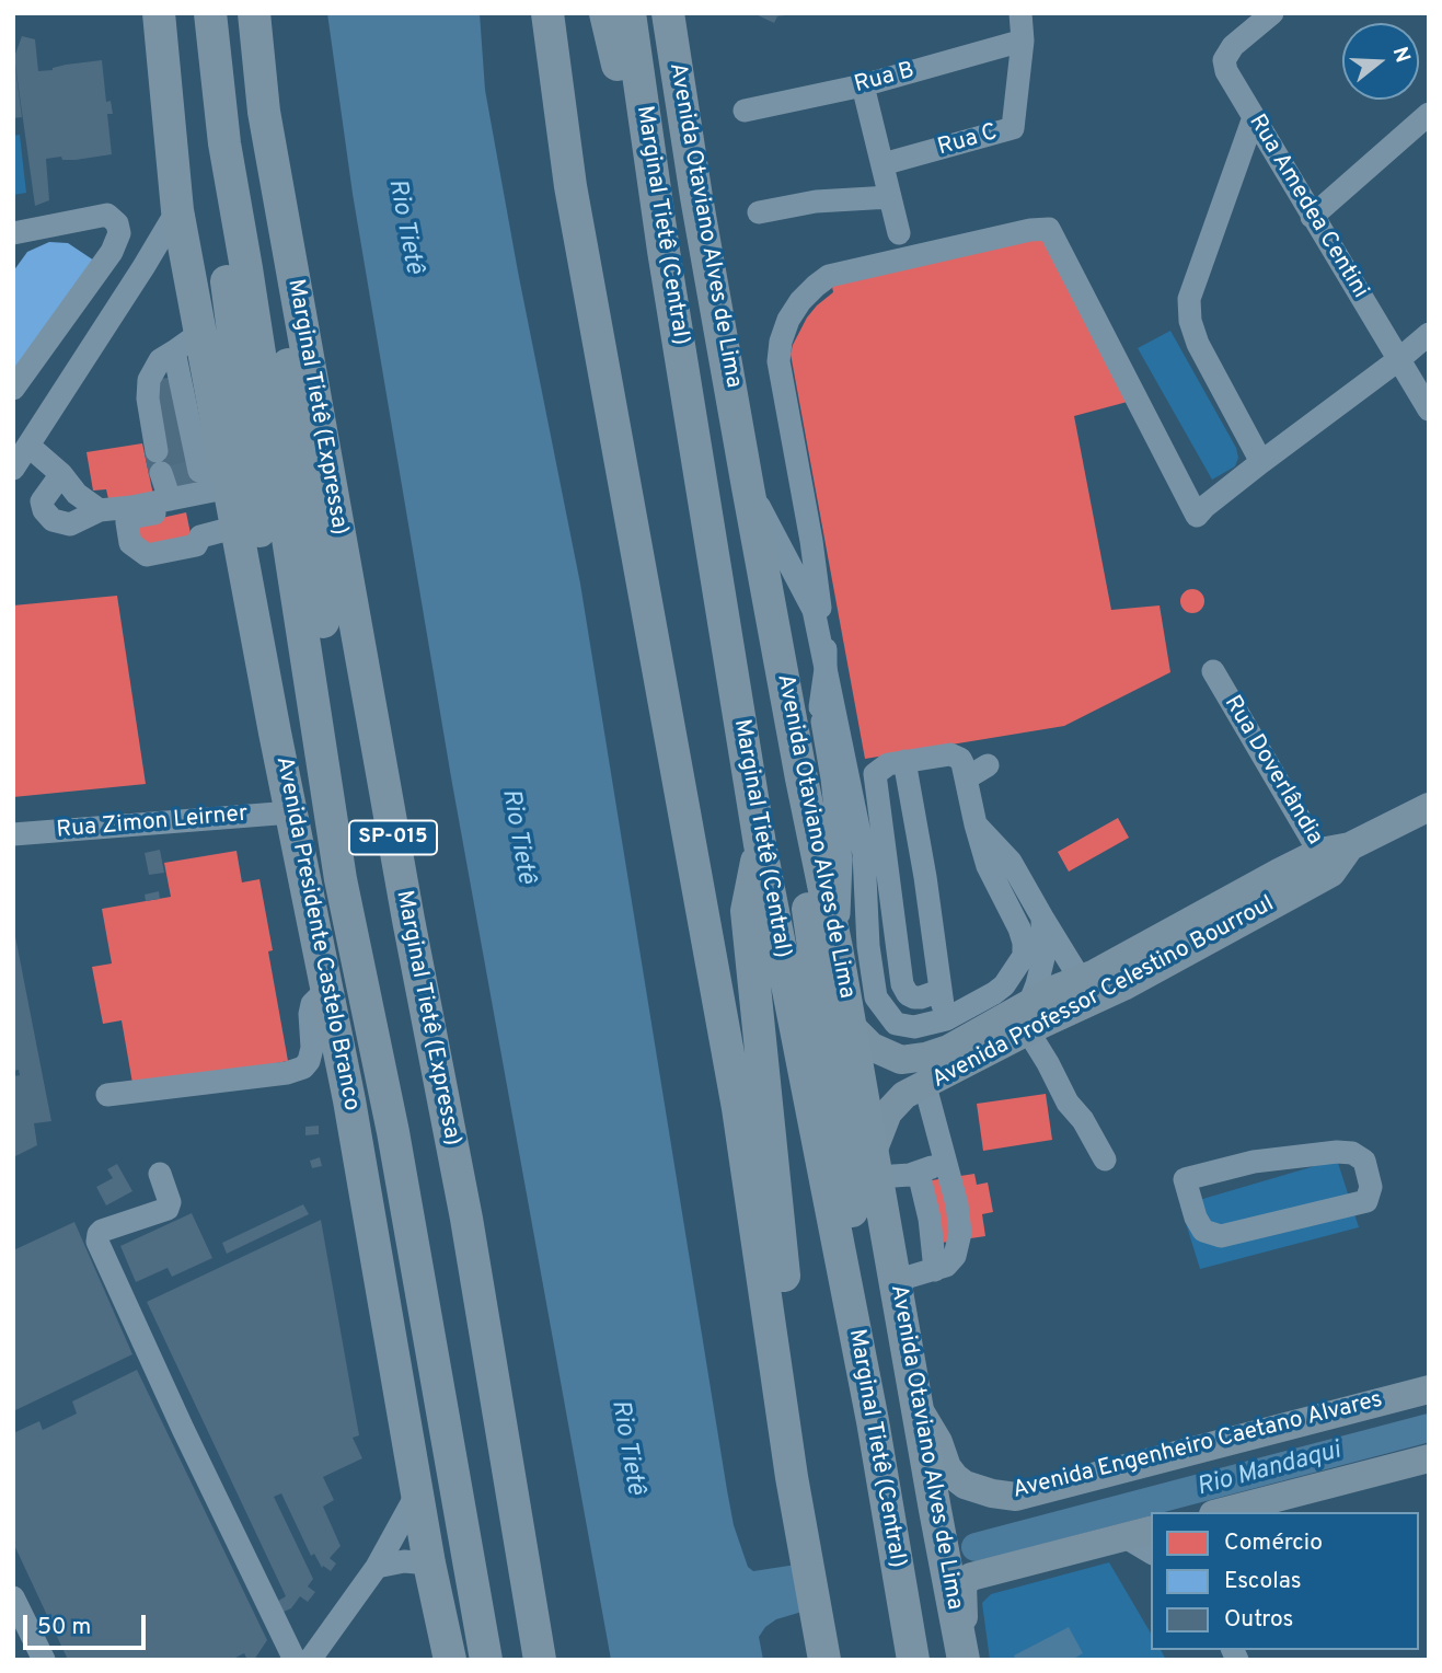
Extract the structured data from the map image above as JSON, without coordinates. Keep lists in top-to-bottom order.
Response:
{
  "streets": {
    "highway": [
      "Marginal Tietê (Central)",
      "Avenida Otaviano Alves de Lima",
      "Marginal Tietê (Expressa)",
      "SP-015",
      "Avenida Presidente Castelo Branco"
    ],
    "main road": ["Avenida Professor Celestino Bourroul", "Avenida Engenheiro Caetano Alvares"],
    "street": [
      "Rua B",
      "Rua C",
      "Rua Amedea Centini",
      "Rua Doverlândia",
      "Rua Zimon Leirner"
    ]
  },
  "crossings": [
    ["Rua B", "Rua C"],
    ["Avenida Otaviano Alves de Lima", "Avenida Professor Celestino Bourroul"],
    ["Avenida Otaviano Alves de Lima", "Avenida Engenheiro Caetano Alvares"],
    ["Rua Doverlândia", "Avenida Professor Celestino Bourroul"],
    ["Rua Zimon Leirner", "Avenida Presidente Castelo Branco"]
  ],
  "water": ["Rio Tietê", "Rio Mandaqui"],
  "legend": ["Comércio", "Escolas", "Outros"],
  "scale_bar": "50 m",
  "north": "right"
}
